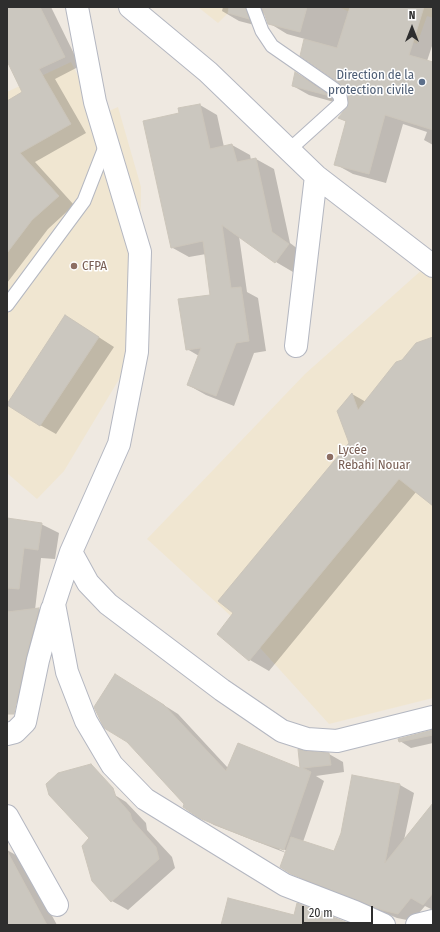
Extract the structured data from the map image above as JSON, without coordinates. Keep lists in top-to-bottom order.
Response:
{
  "places": ["Direction de la protection civile", "CFPA", "Lycée Rebahi Nouar"],
  "scale_bar": "20 m",
  "north": "top"
}
